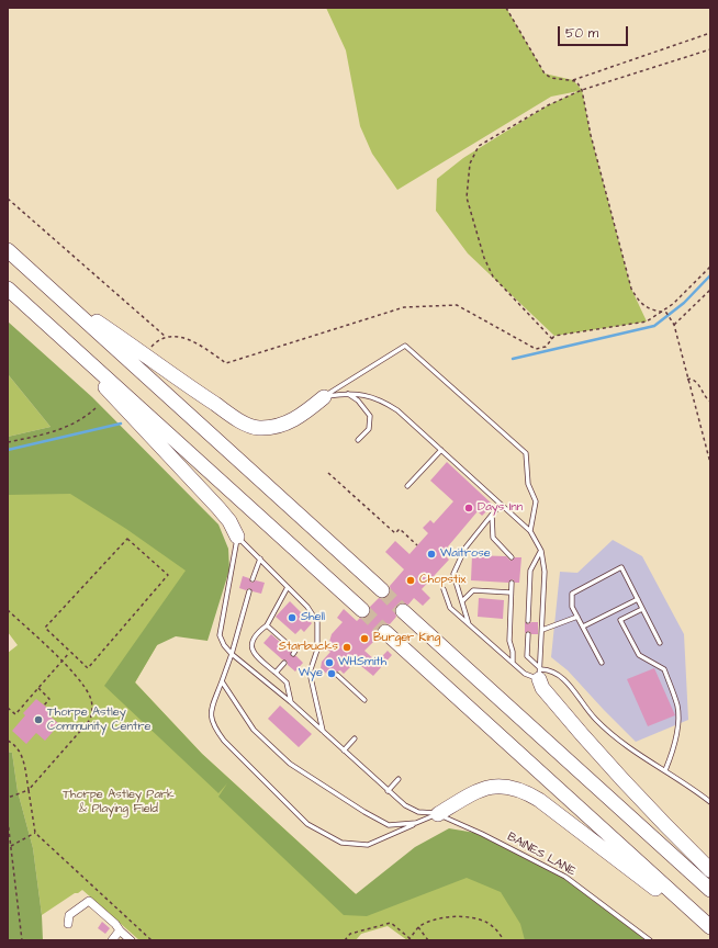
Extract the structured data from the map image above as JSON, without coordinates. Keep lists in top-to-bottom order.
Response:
{
  "streets": {
    "lane": ["BAINES LANE"]
  },
  "parks": ["Thorpe Astley Park & Playing Field"],
  "places": [
    "Days Inn",
    "Waitrose",
    "Chopstix",
    "Shell",
    "Burger King",
    "Starbucks",
    "WHSmith",
    "Wye",
    "Thorpe Astley Community Centre"
  ],
  "scale_bar": "50 m"
}
